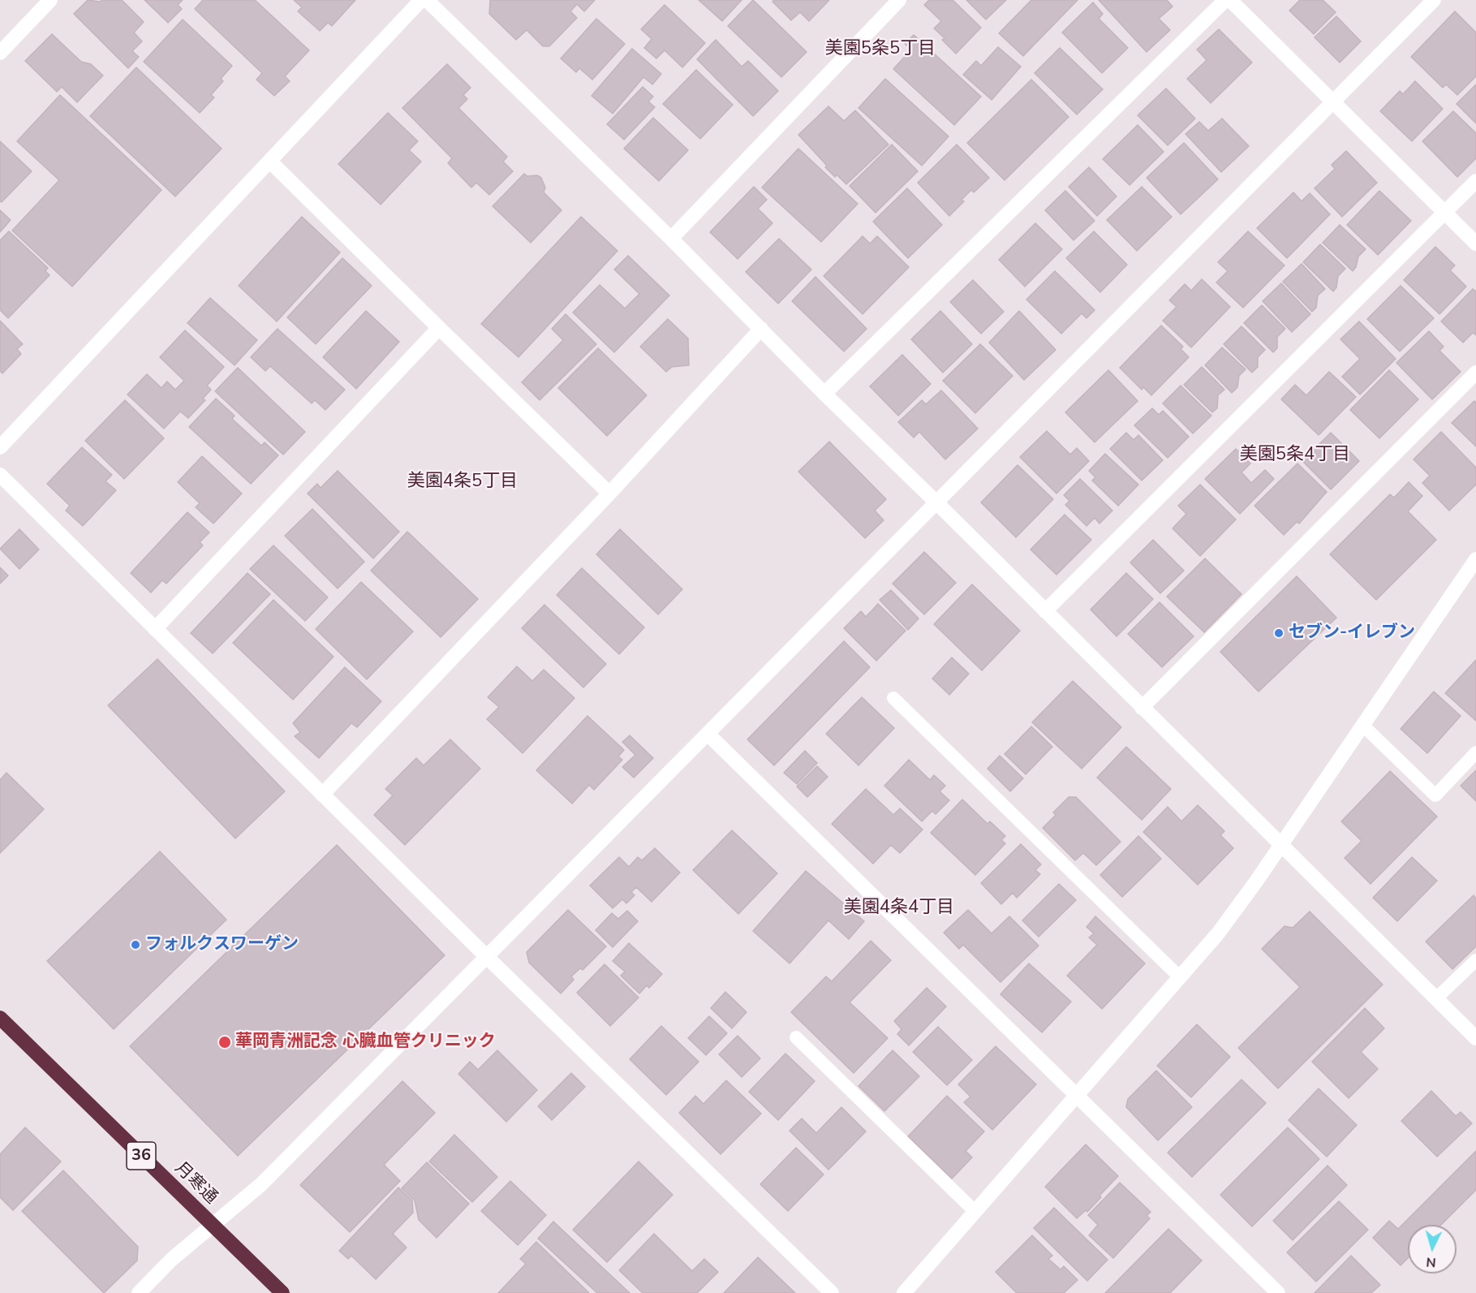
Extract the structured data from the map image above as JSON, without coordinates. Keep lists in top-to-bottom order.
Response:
{
  "streets": {
    "highway": ["36", "月寒通"]
  },
  "districts": [
    "美園5条5丁目",
    "美園5条4丁目",
    "美園4条5丁目",
    "美園4条4丁目"
  ],
  "places": ["セブン-イレブン", "フォルクスワーゲン", "華岡青洲記念 心臓血管クリニック"],
  "north": "bottom"
}
